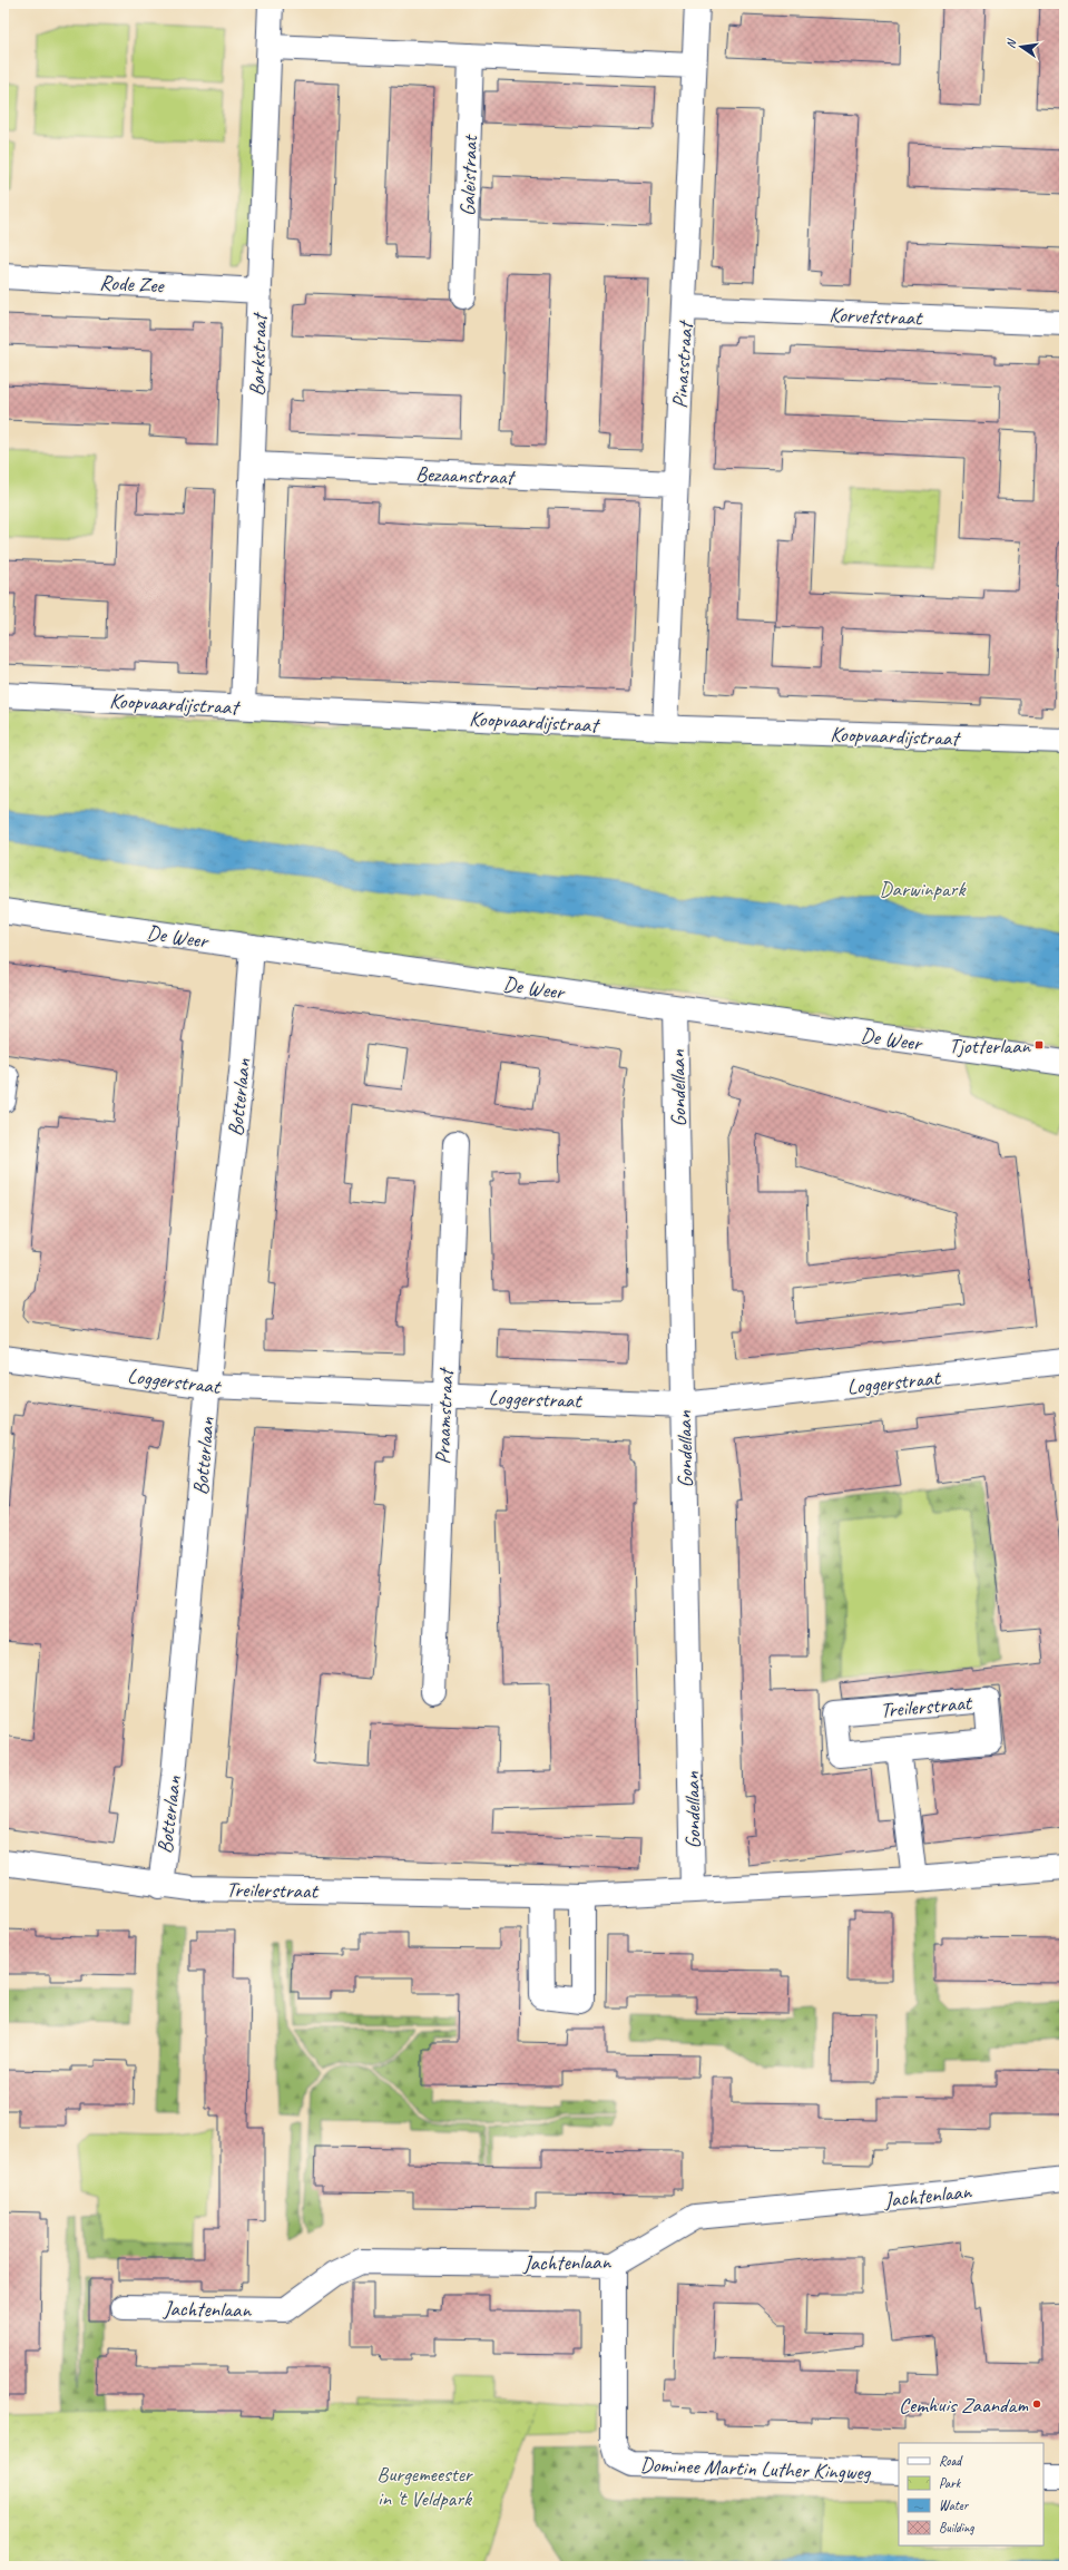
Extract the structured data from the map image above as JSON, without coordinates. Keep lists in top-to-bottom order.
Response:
{
  "streets": {
    "street": [
      "Galeistraat",
      "Rode Zee",
      "Korvetstraat",
      "Barkstraat",
      "Pinasstraat",
      "Bezaanstraat",
      "Koopvaardijstraat",
      "De Weer",
      "Gondellaan",
      "Botterlaan",
      "Loggerstraat",
      "Praamstraat",
      "Treilerstraat",
      "Jachtenlaan",
      "Dominee Martin Luther Kingweg"
    ]
  },
  "crossings": [
    ["Rode Zee", "Barkstraat"],
    ["Korvetstraat", "Pinasstraat"],
    ["Barkstraat", "Bezaanstraat"],
    ["Barkstraat", "Koopvaardijstraat"],
    ["Pinasstraat", "Bezaanstraat"],
    ["Pinasstraat", "Koopvaardijstraat"],
    ["De Weer", "Gondellaan"],
    ["De Weer", "Botterlaan"],
    ["Gondellaan", "Loggerstraat"],
    ["Gondellaan", "Treilerstraat"],
    ["Botterlaan", "Loggerstraat"],
    ["Botterlaan", "Treilerstraat"],
    ["Loggerstraat", "Praamstraat"],
    ["Jachtenlaan", "Dominee Martin Luther Kingweg"]
  ],
  "parks": ["Darwinpark", "Burgemeester in 't Veldpark"],
  "places": {
    "transit": ["Tjotterlaan"],
    "other": ["Cemhuis Zaandam"]
  },
  "legend": [
    "Road",
    "Park",
    "Water",
    "Building"
  ],
  "north": "left"
}
